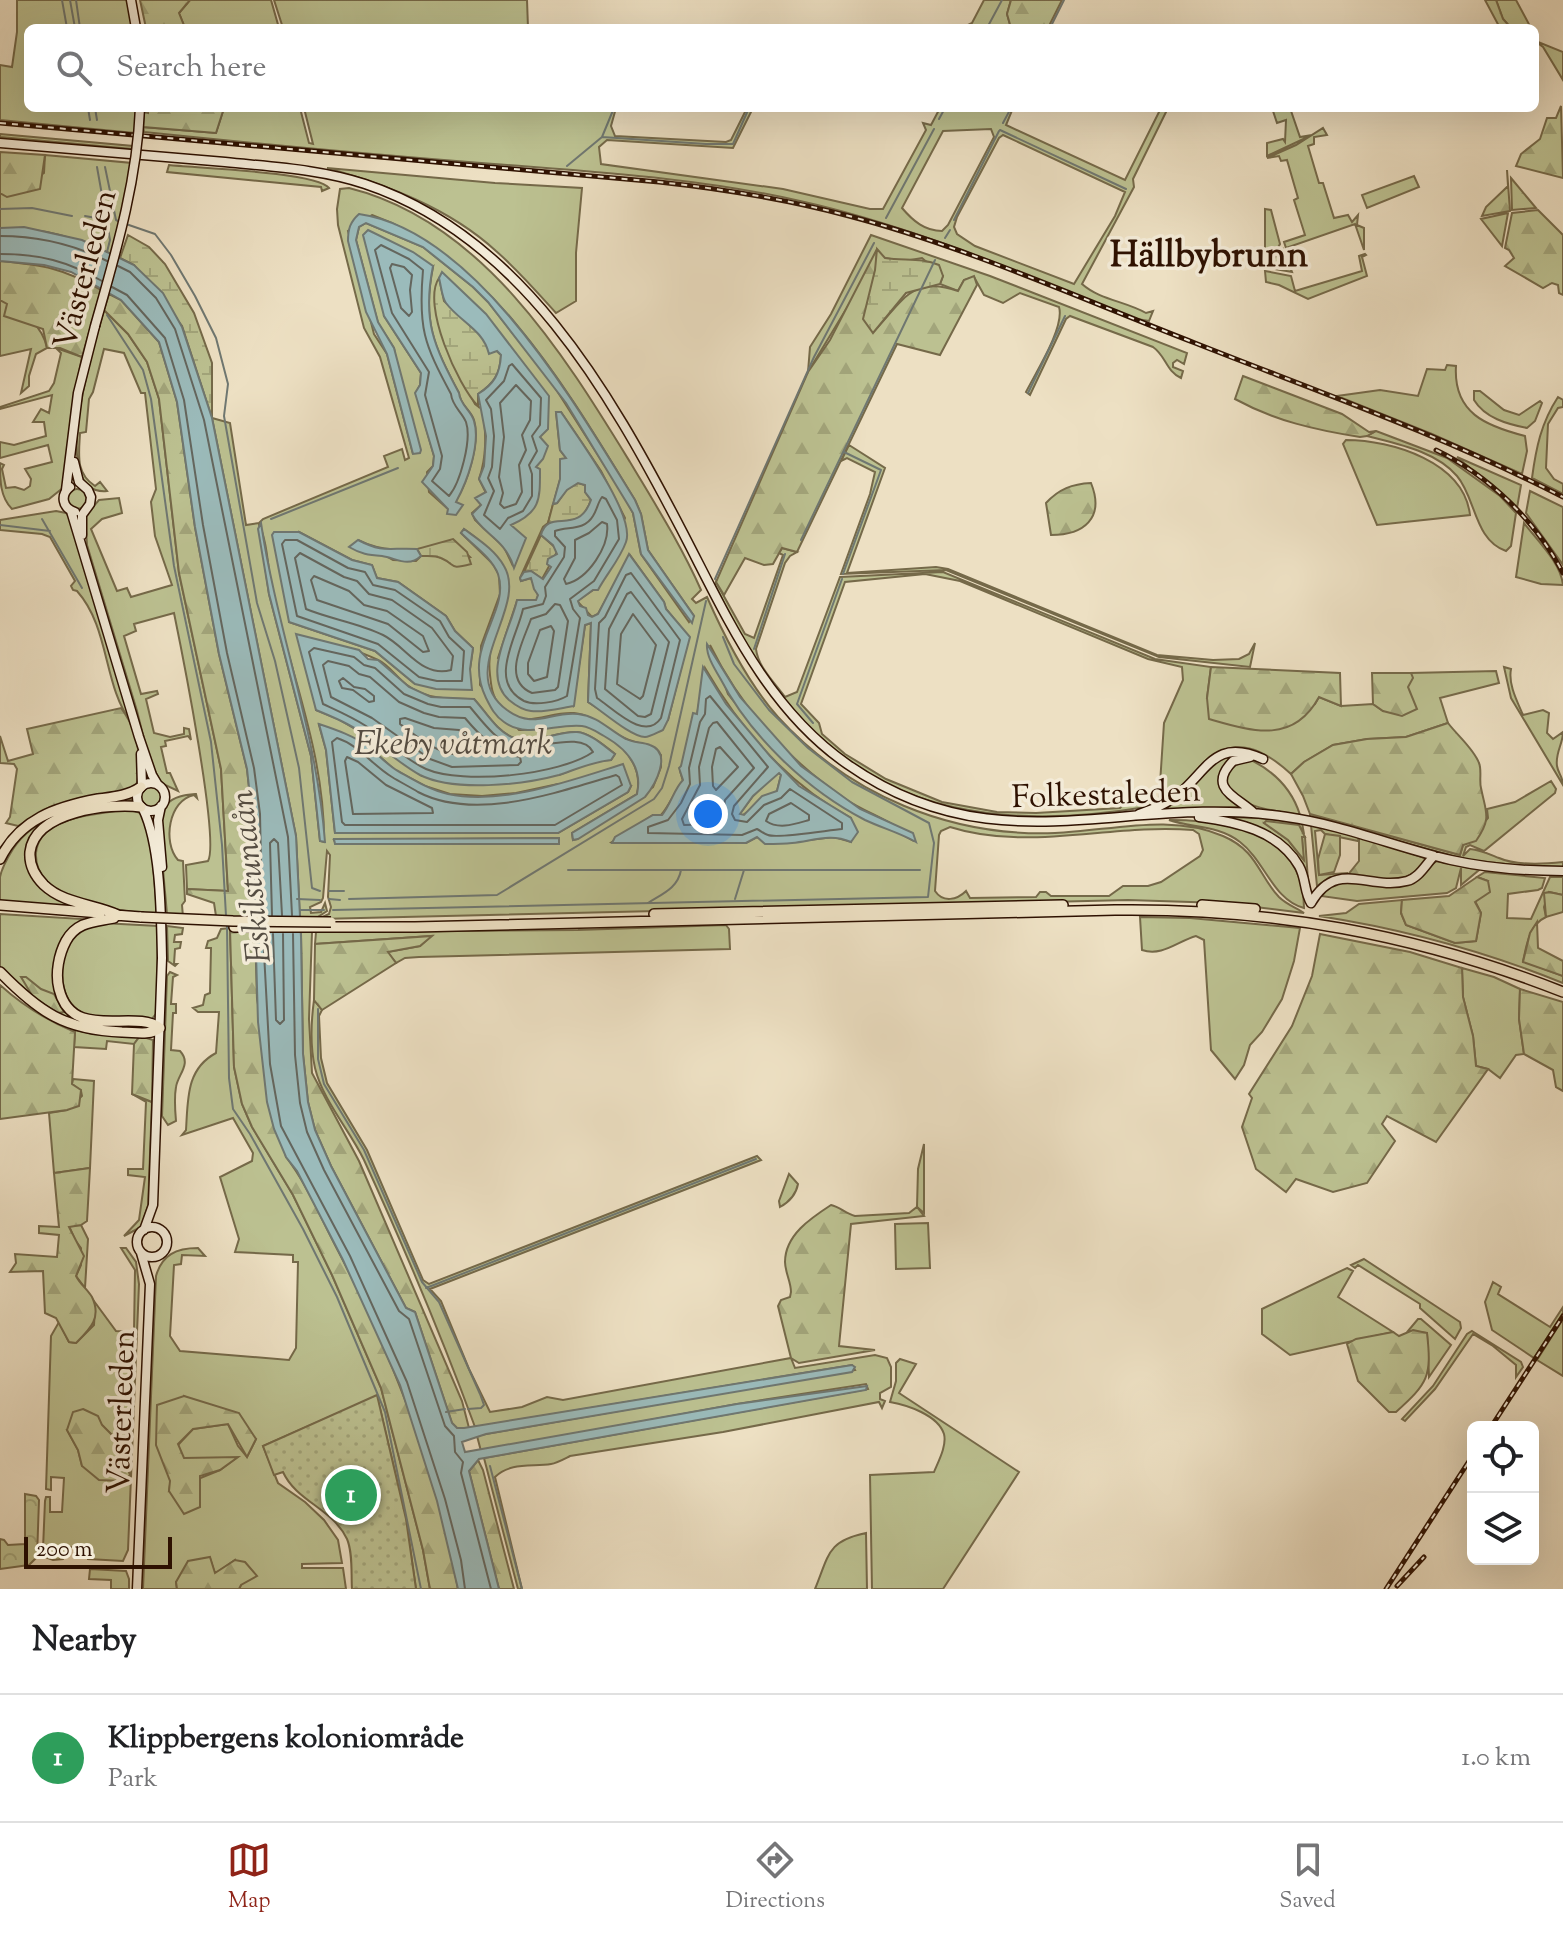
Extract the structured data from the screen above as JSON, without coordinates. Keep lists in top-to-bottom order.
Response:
{
  "streets": {
    "main road": ["Västerleden", "Folkestaleden"]
  },
  "districts": ["Hällbybrunn"],
  "water": ["Ekeby våtmark", "Eskilstunaån"],
  "scale_bar": "200 m",
  "page": {
    "search": "Search here",
    "pins": "1",
    "scale": "200 m",
    "heading": "Nearby",
    "list": [
      {
        "mark": "1",
        "name": "Klippbergens koloniområde",
        "note": "Park",
        "value": "1.0 km"
      }
    ],
    "nav": ["Map", "Directions", "Saved"]
  }
}
